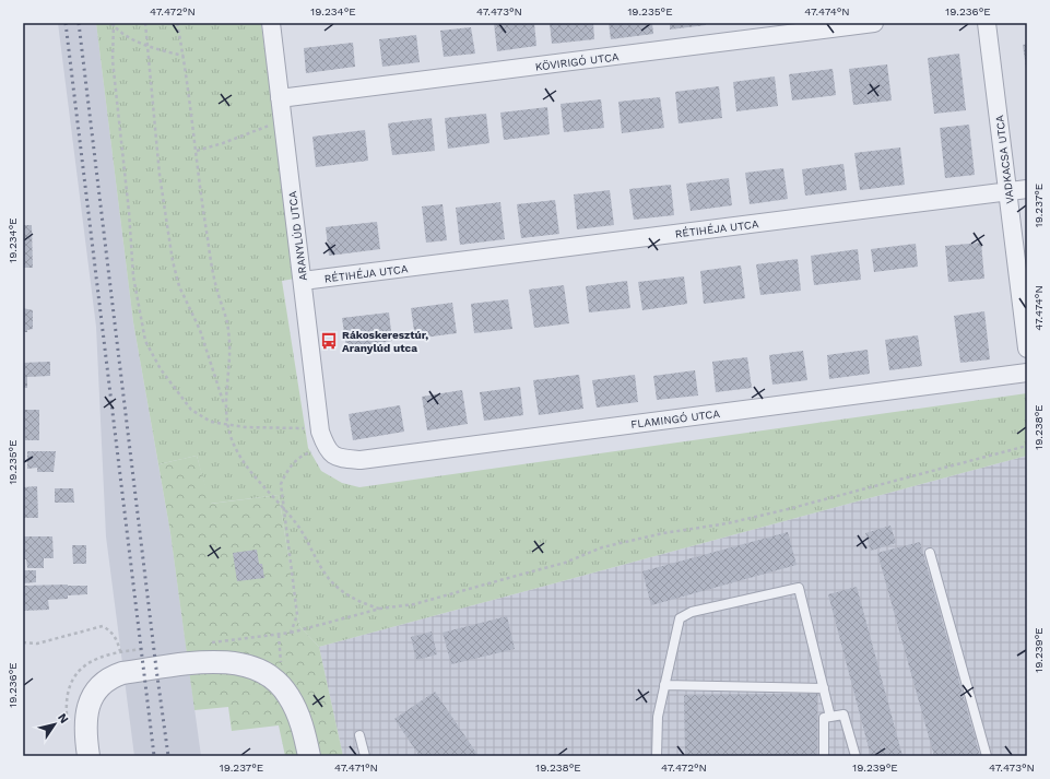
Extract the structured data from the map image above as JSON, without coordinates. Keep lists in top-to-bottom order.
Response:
{
  "streets": {
    "street": [
      "KÖVIRIGÓ UTCA",
      "VADKACSA UTCA",
      "RÉTIHÉJA UTCA",
      "ARANYLÚD UTCA",
      "FLAMINGÓ UTCA"
    ]
  },
  "crossings": [
    ["KÖVIRIGÓ UTCA", "ARANYLÚD UTCA"],
    ["VADKACSA UTCA", "RÉTIHÉJA UTCA"],
    ["RÉTIHÉJA UTCA", "ARANYLÚD UTCA"],
    ["ARANYLÚD UTCA", "FLAMINGÓ UTCA"]
  ],
  "places": {
    "bus stop": ["Rákoskeresztúr, Aranylúd utca"]
  },
  "north": "top right",
  "coordinates": [
    "47.472°N",
    "19.234°E",
    "47.473°N",
    "19.235°E",
    "47.474°N",
    "19.236°E",
    "19.237°E",
    "19.238°E",
    "19.239°E",
    "47.471°N"
  ]
}
